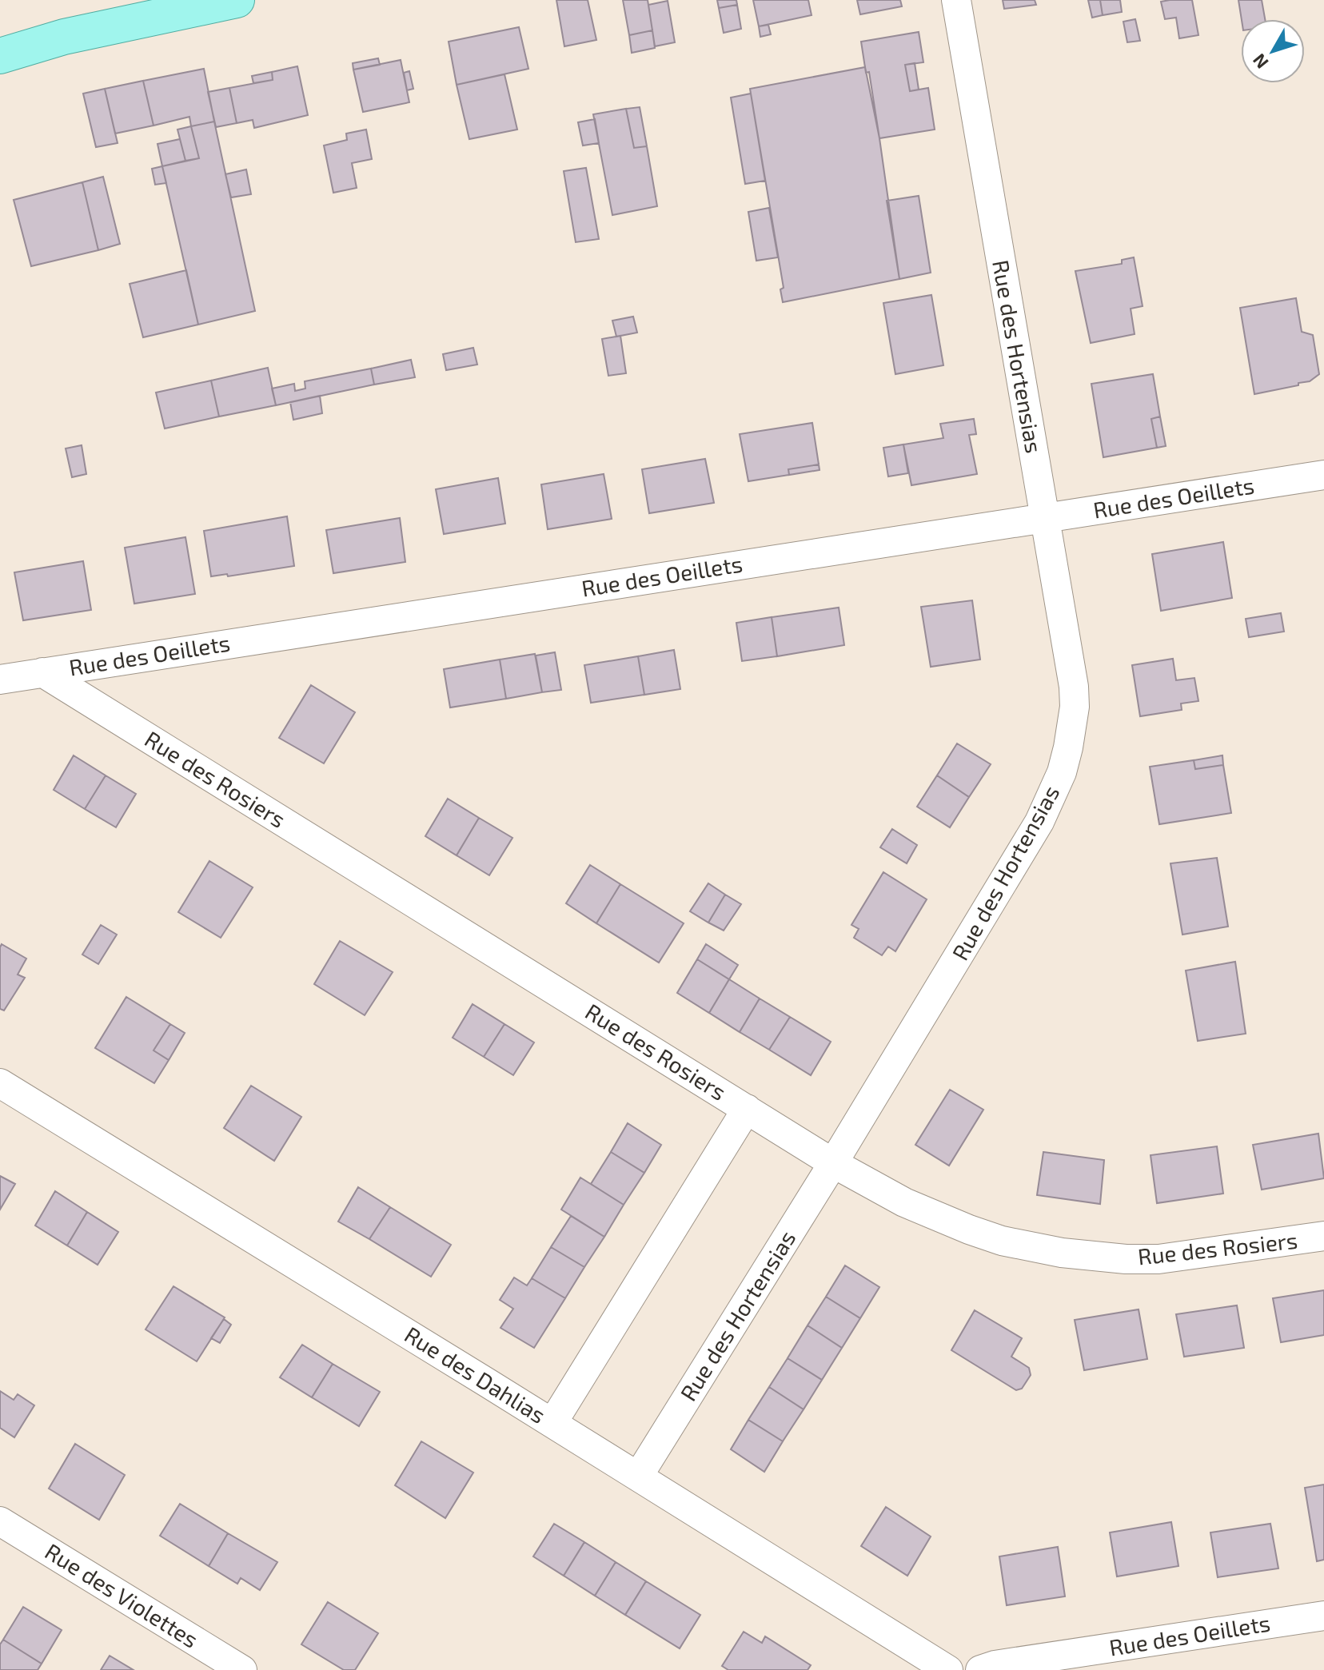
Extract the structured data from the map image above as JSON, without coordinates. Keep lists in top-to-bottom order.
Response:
{
  "streets": {
    "street": [
      "Rue des Hortensias",
      "Rue des Oeillets",
      "Rue des Rosiers",
      "Rue des Dahlias",
      "Rue des Violettes"
    ]
  },
  "crossings": [
    ["Rue des Hortensias", "Rue des Oeillets"],
    ["Rue des Hortensias", "Rue des Rosiers"],
    ["Rue des Hortensias", "Rue des Dahlias"],
    ["Rue des Oeillets", "Rue des Rosiers"]
  ],
  "north": "bottom left"
}
